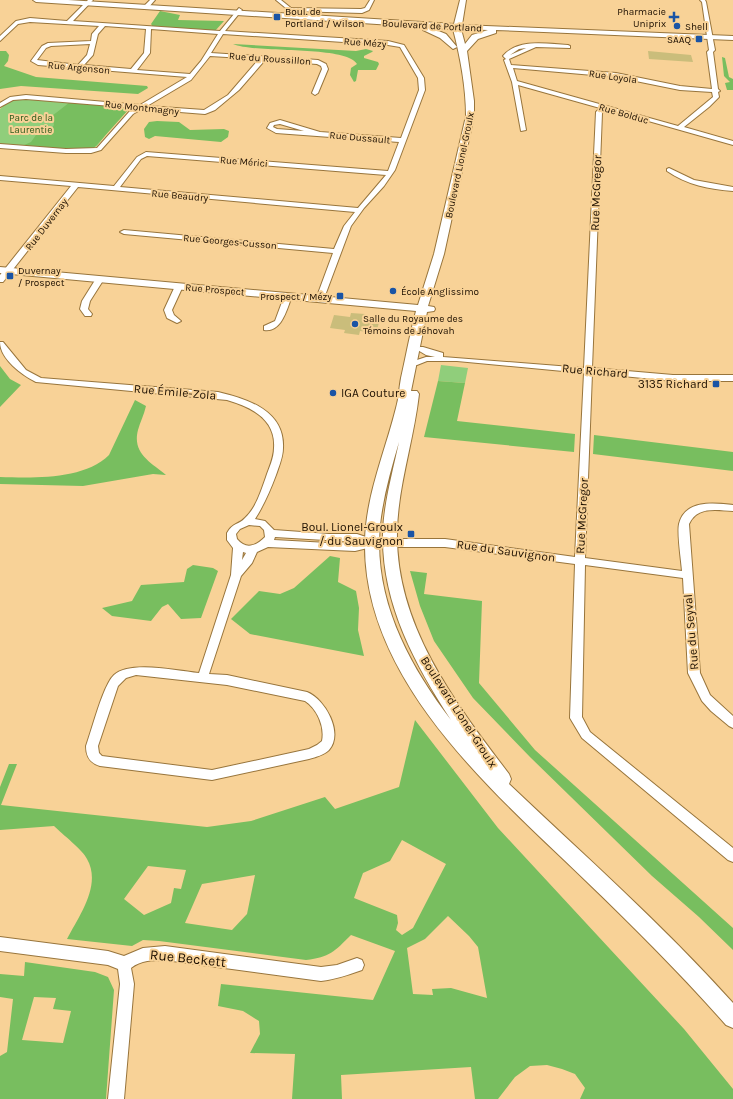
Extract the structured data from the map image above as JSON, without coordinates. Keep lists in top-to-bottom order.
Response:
{
  "streets": {
    "main road": ["Boulevard de Portland", "Boulevard Lionel-Groulx", "Rue Prospect"],
    "street": [
      "Rue Mézy",
      "Rue du Roussillon",
      "Rue Argenson",
      "Rue Loyola",
      "Rue Montmagny",
      "Rue Bolduc",
      "Rue Dussault",
      "Rue Mérici",
      "Rue McGregor",
      "Rue Beaudry",
      "Rue Duvernay",
      "Rue Georges-Cusson",
      "Rue Richard",
      "Rue Émile-Zola",
      "Rue du Sauvignon",
      "Rue du Seyval",
      "Rue Beckett"
    ]
  },
  "crossings": [
    ["Boulevard de Portland", "Boulevard Lionel-Groulx"],
    ["Rue Mézy", "Rue Dussault"],
    ["Rue Mézy", "Rue Mérici"],
    ["Rue Mézy", "Rue Beaudry"],
    ["Rue Mézy", "Rue Georges-Cusson"],
    ["Rue Mézy", "Rue Prospect"],
    ["Rue du Roussillon", "Rue Montmagny"],
    ["Rue Bolduc", "Rue McGregor"],
    ["Rue Mérici", "Rue Beaudry"],
    ["Boulevard Lionel-Groulx", "Rue Prospect"],
    ["Boulevard Lionel-Groulx", "Rue Richard"],
    ["Boulevard Lionel-Groulx", "Rue du Sauvignon"],
    ["Rue McGregor", "Rue Richard"],
    ["Rue McGregor", "Rue du Sauvignon"],
    ["Rue Beaudry", "Rue Duvernay"],
    ["Rue Duvernay", "Rue Prospect"],
    ["Rue Émile-Zola", "Rue du Sauvignon"],
    ["Rue du Sauvignon", "Rue du Seyval"]
  ],
  "parks": ["Parc de la Laurentie"],
  "places": {
    "transit": [
      "Boul. de Portland / Wilson",
      "SAAQ",
      "Duvernay / Prospect",
      "Prospect / Mézy",
      "3135 Richard",
      "Boul. Lionel-Groulx / du Sauvignon"
    ],
    "health": ["Pharmacie Uniprix"],
    "other": [
      "Shell",
      "École Anglissimo",
      "Salle du Royaume des Témoins de Jéhovah",
      "IGA Couture"
    ]
  }
}
